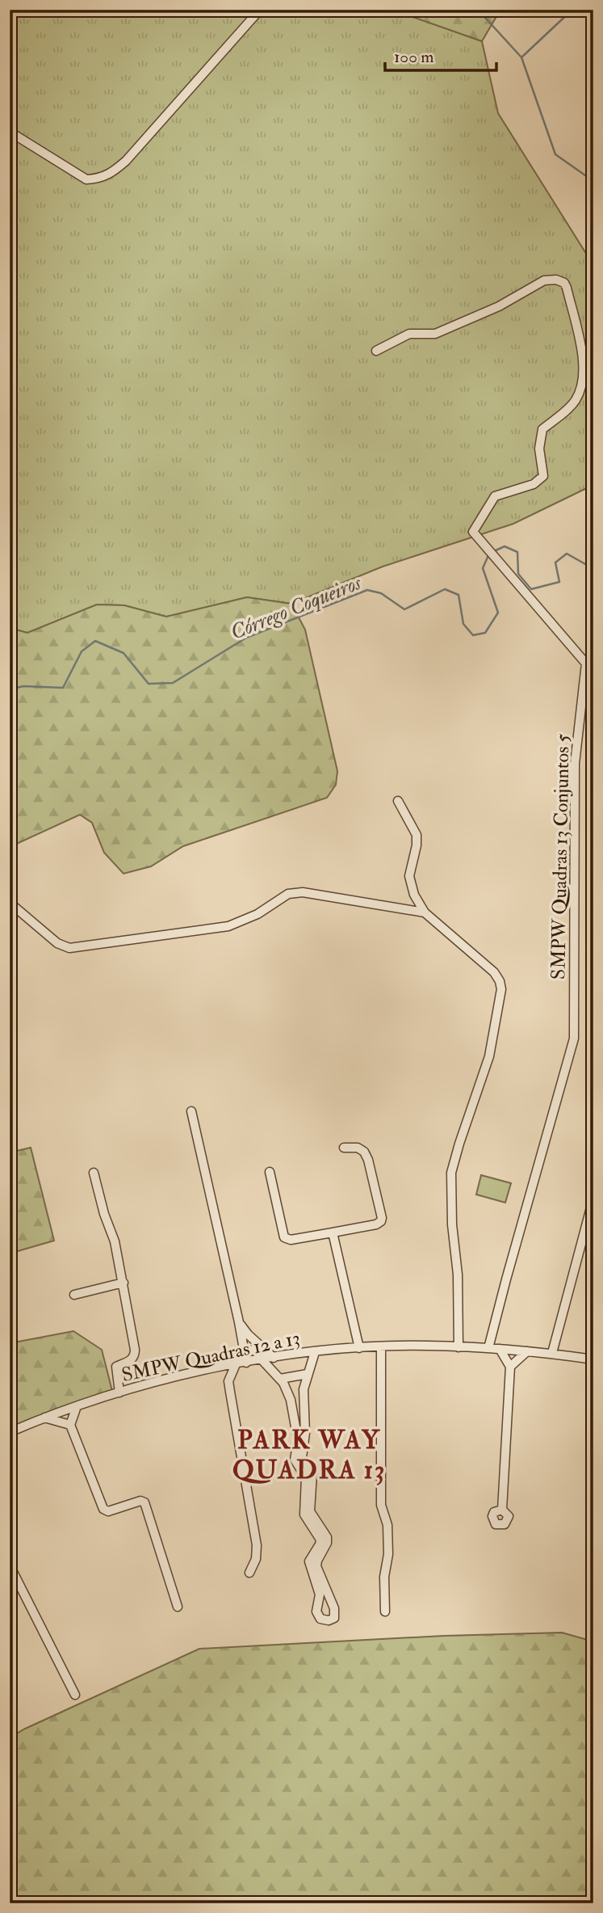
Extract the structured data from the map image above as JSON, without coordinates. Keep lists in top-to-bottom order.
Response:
{
  "streets": {
    "street": ["SMPW Quadras 13 Conjuntos 5", "SMPW Quadras 12 a 13"]
  },
  "crossings": [
    ["SMPW Quadras 13 Conjuntos 5", "SMPW Quadras 12 a 13"]
  ],
  "districts": ["PARK WAY QUADRA 13"],
  "water": ["Córrego Coqueiros"],
  "scale_bar": "100 m"
}
